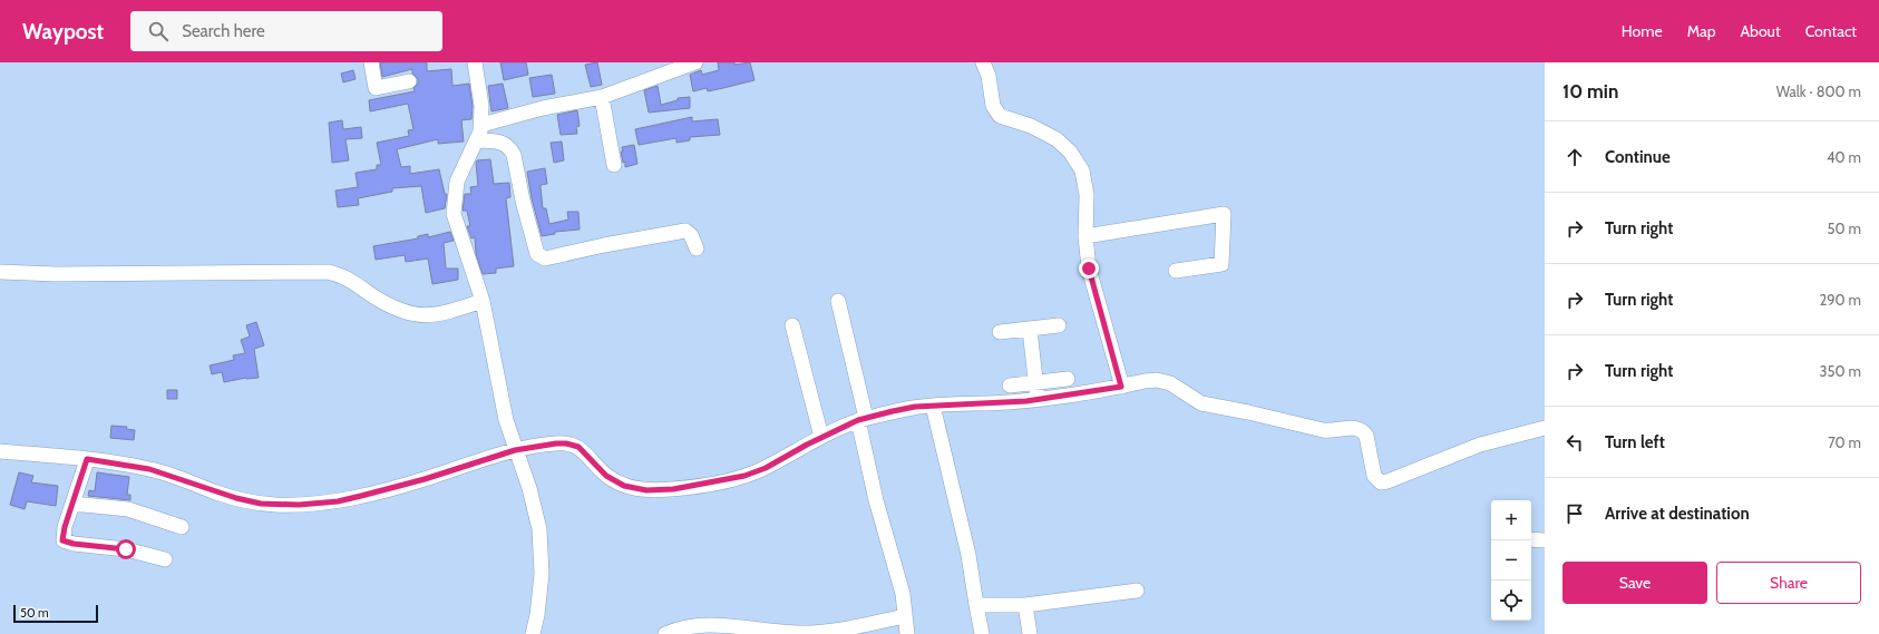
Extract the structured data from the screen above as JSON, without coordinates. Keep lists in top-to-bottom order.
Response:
{
  "scale_bar": "50 m",
  "page": {
    "header": "Waypost",
    "search": "Search here",
    "nav": [
      "Home",
      "Map",
      "About",
      "Contact"
    ],
    "heading": ["10 min", "Walk · 800 m"],
    "list": [
      ["Continue", "40 m"],
      ["Turn right", "50 m"],
      ["Turn right", "290 m"],
      ["Turn right", "350 m"],
      ["Turn left", "70 m"],
      "Arrive at destination"
    ],
    "map_buttons": ["+", "−"],
    "buttons": ["Save", "Share"],
    "scale": "50 m"
  }
}
